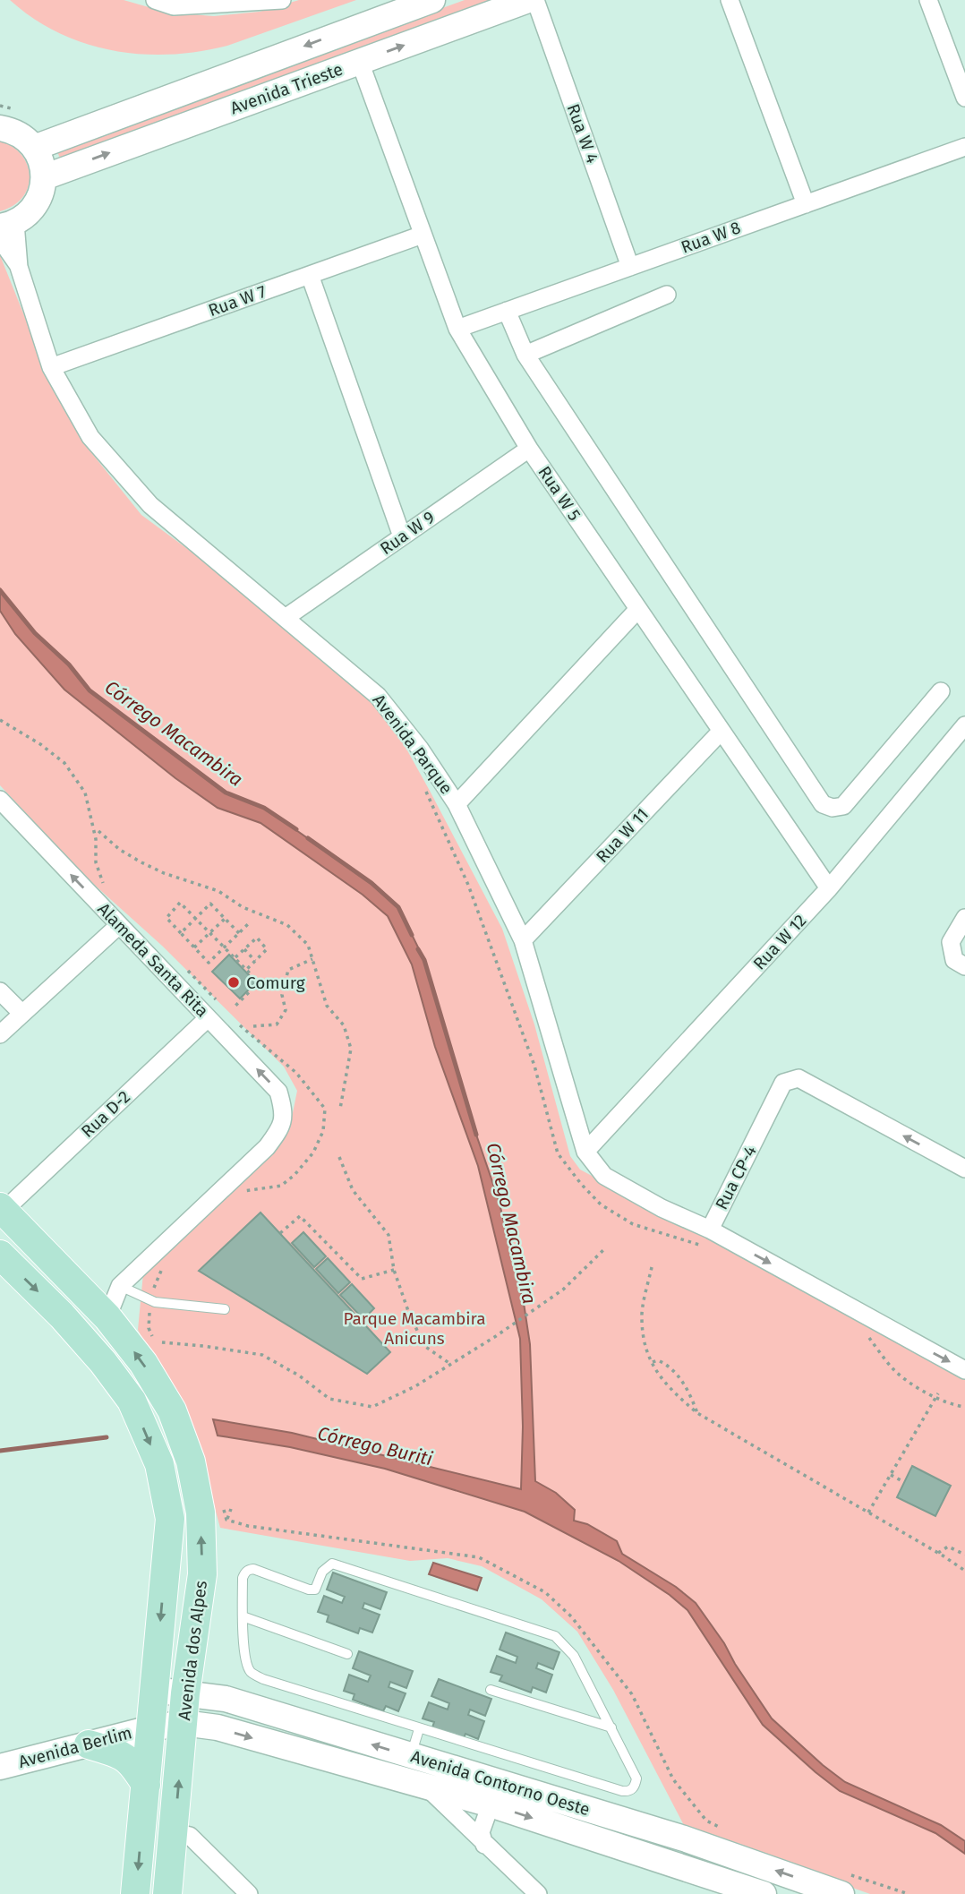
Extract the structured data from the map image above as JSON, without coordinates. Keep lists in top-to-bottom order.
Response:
{
  "streets": {
    "main road": [
      "Avenida Trieste",
      "Avenida dos Alpes",
      "Avenida Berlim",
      "Avenida Contorno Oeste"
    ],
    "street": [
      "Rua W 4",
      "Rua W 8",
      "Rua W 7",
      "Rua W 5",
      "Rua W 9",
      "Avenida Parque",
      "Rua W 11",
      "Rua W 12",
      "Alameda Santa Rita",
      "Rua D-2",
      "Rua CP-4"
    ]
  },
  "crossings": [
    ["Avenida Trieste", "Rua W 5"],
    ["Rua W 4", "Rua W 8"],
    ["Rua W 8", "Rua W 5"],
    ["Rua W 7", "Rua W 5"],
    ["Rua W 7", "Avenida Parque"],
    ["Rua W 5", "Rua W 9"],
    ["Rua W 5", "Rua W 11"],
    ["Rua W 5", "Rua W 12"],
    ["Rua W 9", "Avenida Parque"],
    ["Avenida Parque", "Rua W 11"],
    ["Avenida Parque", "Rua W 12"],
    ["Avenida Parque", "Rua CP-4"],
    ["Alameda Santa Rita", "Rua D-2"],
    ["Rua D-2", "Avenida dos Alpes"],
    ["Avenida dos Alpes", "Avenida Berlim"],
    ["Avenida dos Alpes", "Avenida Contorno Oeste"],
    ["Avenida Berlim", "Avenida Contorno Oeste"]
  ],
  "water": ["Córrego Macambira", "Córrego Buriti"],
  "parks": ["Parque Macambira Anicuns"],
  "places": ["Comurg"]
}
